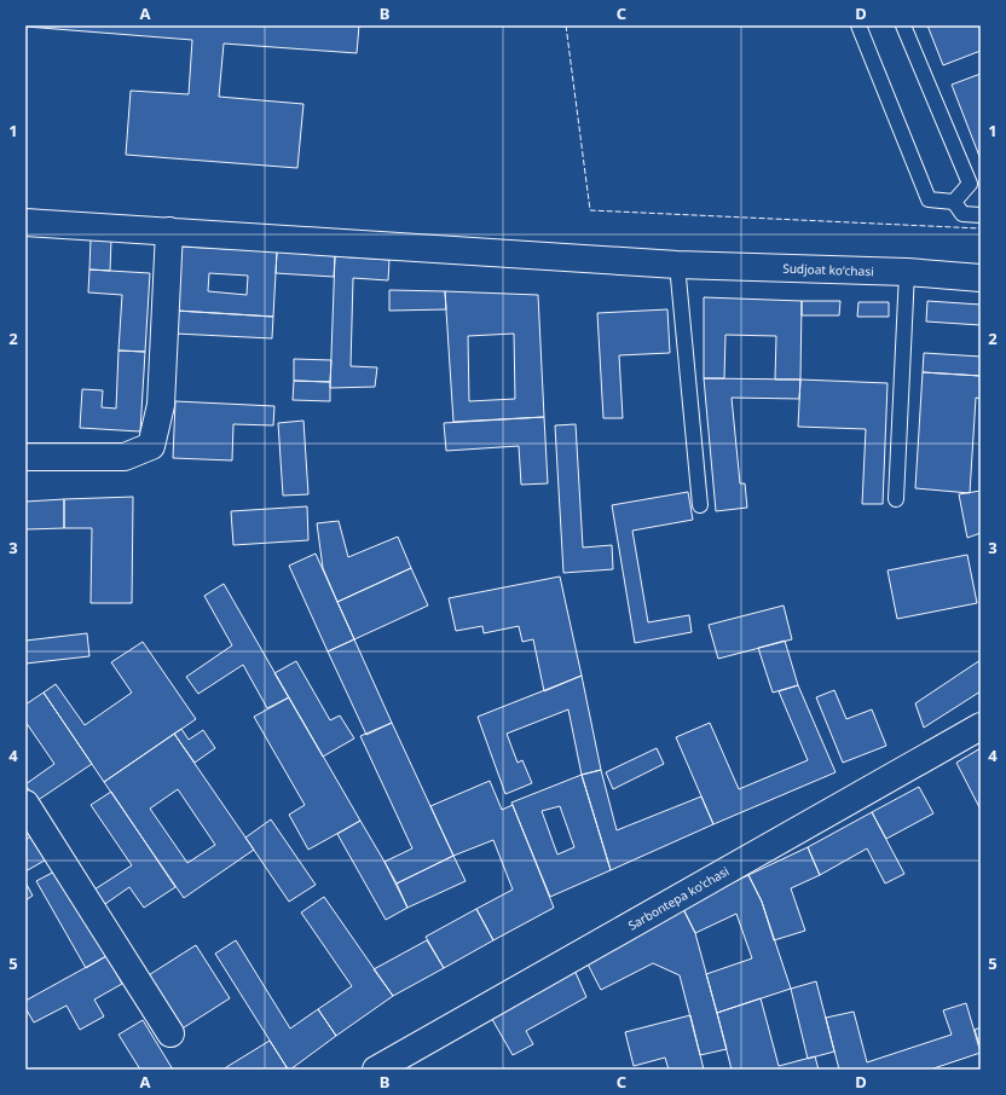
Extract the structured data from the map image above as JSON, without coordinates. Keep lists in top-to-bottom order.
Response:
{
  "streets": {
    "street": ["Sudjoat koʻchasi", "Sarbontepa ko'chasi"]
  },
  "grid": {
    "columns": [
      "A",
      "B",
      "C",
      "D"
    ],
    "rows": [
      "1",
      "2",
      "3",
      "4",
      "5"
    ]
  }
}
